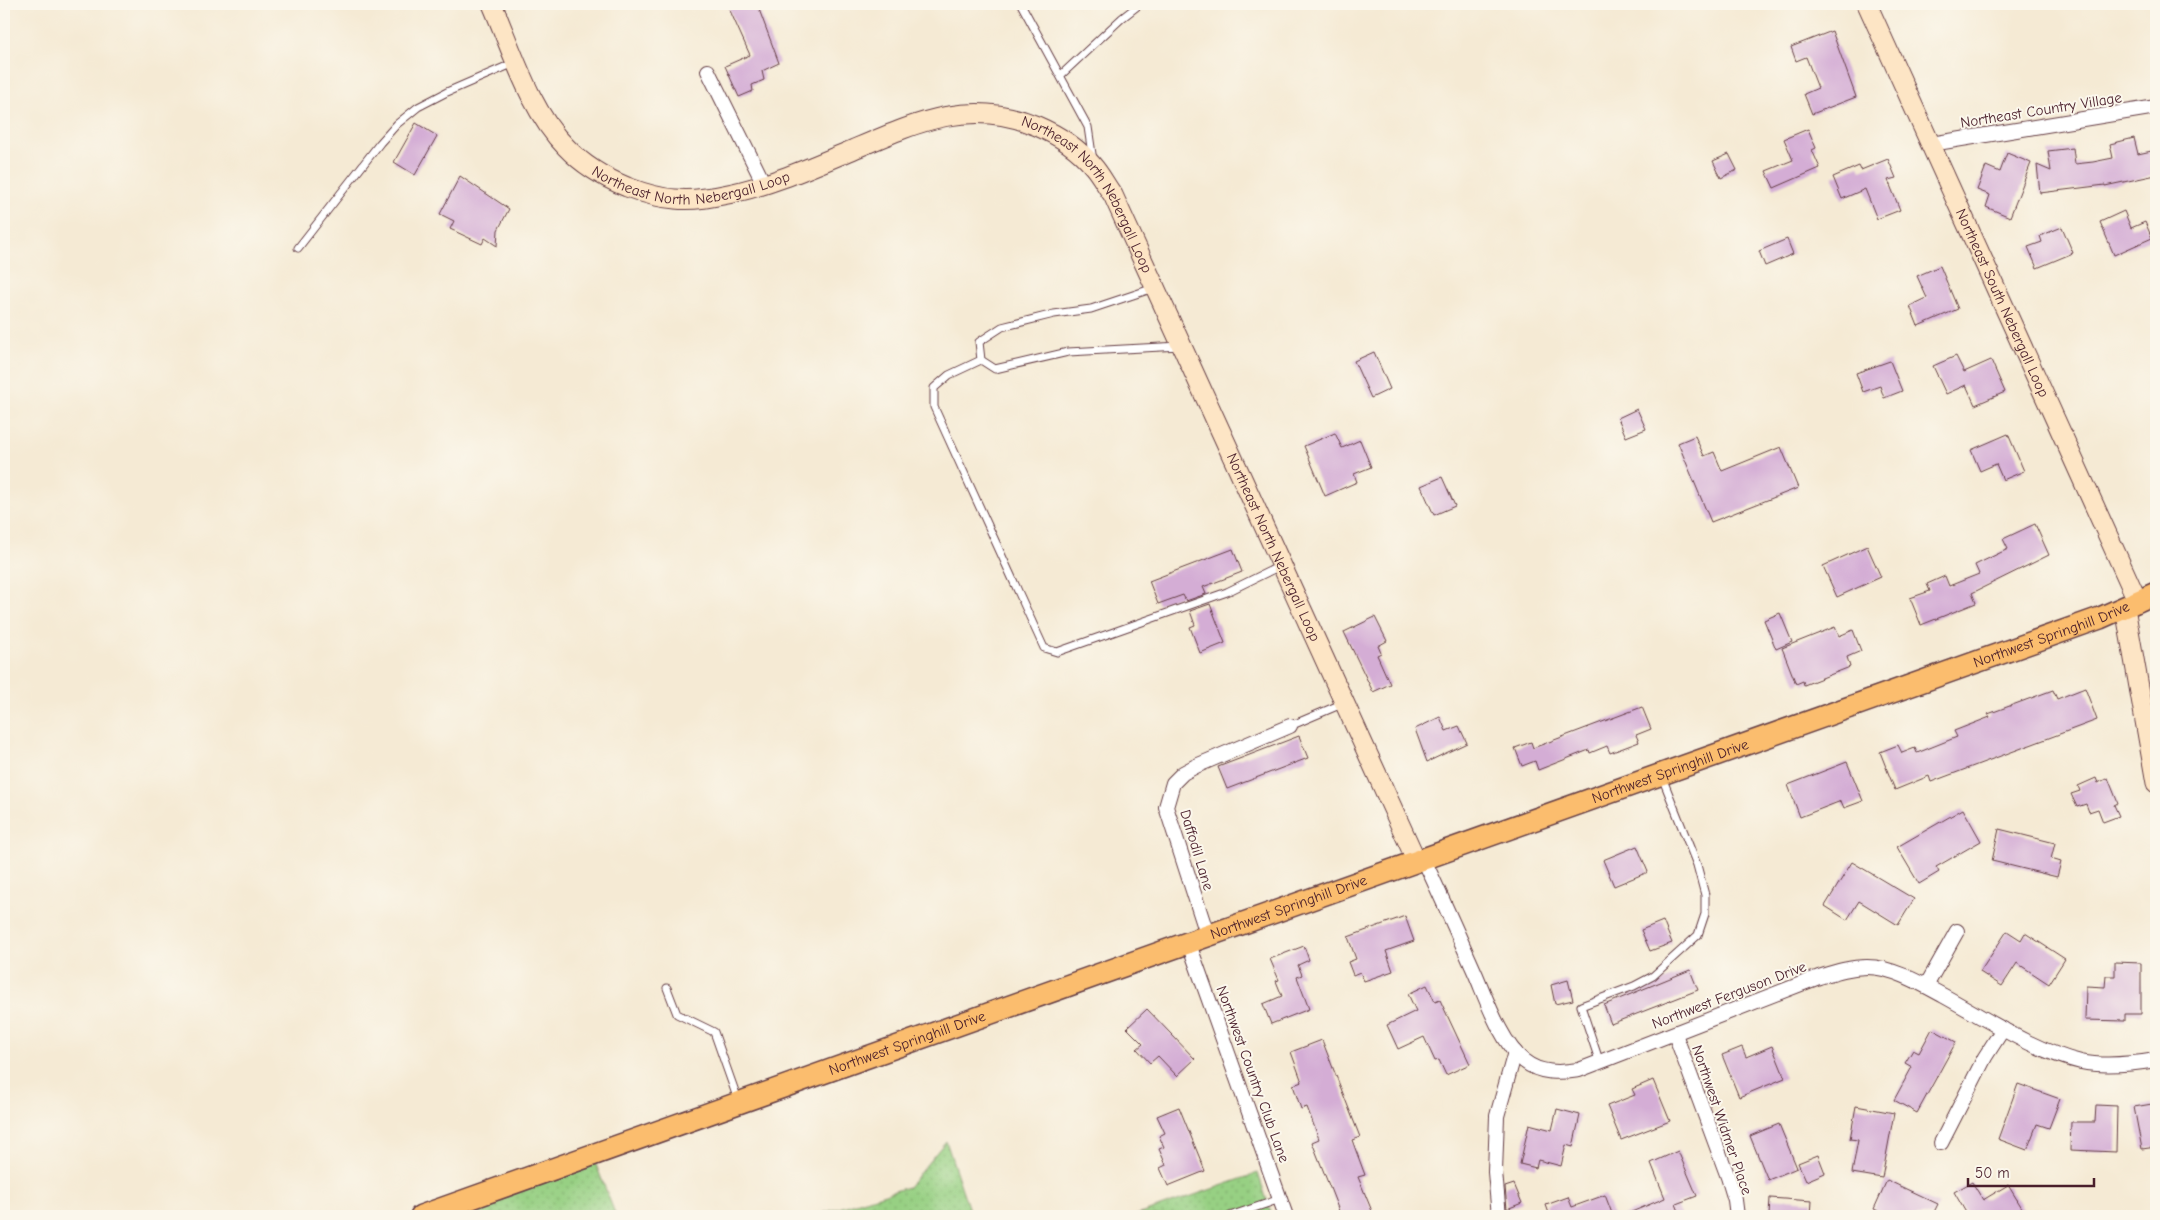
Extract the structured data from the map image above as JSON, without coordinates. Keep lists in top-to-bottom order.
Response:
{
  "streets": {
    "main road": ["Northwest Springhill Drive"],
    "street": [
      "Northeast Country Village",
      "Northeast North Nebergall Loop",
      "Northeast South Nebergall Loop",
      "Daffodil Lane",
      "Northwest Ferguson Drive",
      "Northwest Country Club Lane",
      "Northwest Widmer Place"
    ]
  },
  "crossings": [
    ["Northeast Country Village", "Northeast South Nebergall Loop"],
    ["Northeast North Nebergall Loop", "Northwest Springhill Drive"],
    ["Northeast North Nebergall Loop", "Northwest Ferguson Drive"],
    ["Northeast South Nebergall Loop", "Northwest Springhill Drive"],
    ["Northwest Springhill Drive", "Daffodil Lane"],
    ["Northwest Springhill Drive", "Northwest Ferguson Drive"],
    ["Northwest Springhill Drive", "Northwest Country Club Lane"],
    ["Daffodil Lane", "Northwest Country Club Lane"],
    ["Northwest Ferguson Drive", "Northwest Widmer Place"]
  ],
  "scale_bar": "50 m"
}
